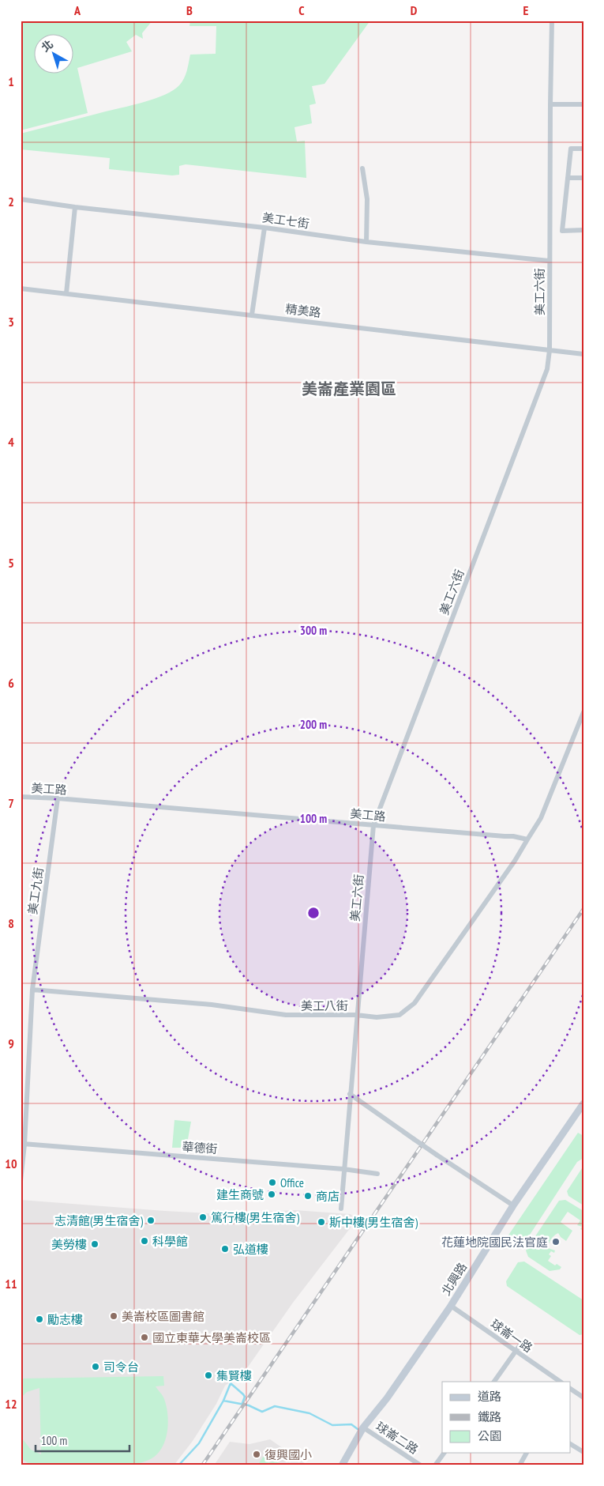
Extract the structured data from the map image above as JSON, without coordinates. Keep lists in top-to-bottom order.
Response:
{
  "streets": {
    "street": [
      "美工七街",
      "美工六街",
      "精美路",
      "美工路",
      "美工九街",
      "美工八街",
      "華德街",
      "北興路",
      "球崙一路",
      "球崙二路"
    ]
  },
  "crossings": [
    ["美工七街", "美工六街"],
    ["美工六街", "精美路"],
    ["美工六街", "美工路"],
    ["美工六街", "美工八街"],
    ["美工六街", "華德街"],
    ["美工路", "美工九街"],
    ["美工路", "美工八街"],
    ["美工九街", "美工八街"],
    ["美工九街", "華德街"],
    ["北興路", "球崙一路"],
    ["北興路", "球崙二路"]
  ],
  "districts": ["美崙產業園區"],
  "places": [
    "Office",
    "建生商號",
    "商店",
    "篤行樓(男生宿舍)",
    "志清館(男生宿舍)",
    "斯中樓(男生宿舍)",
    "科學館",
    "花蓮地院國民法官庭",
    "美勞樓",
    "弘道樓",
    "美崙校區圖書館",
    "勵志樓",
    "國立東華大學美崙校區",
    "司令台",
    "集賢樓",
    "復興國小"
  ],
  "legend": ["道路", "鐵路", "公園"],
  "scale_bar": "100 m",
  "north": "top left",
  "grid": {
    "columns": [
      "A",
      "B",
      "C",
      "D",
      "E"
    ],
    "rows": [
      "1",
      "2",
      "3",
      "4",
      "5",
      "6",
      "7",
      "8",
      "9",
      "10",
      "11",
      "12"
    ]
  },
  "rings": ["300 m", "200 m", "100 m"]
}
